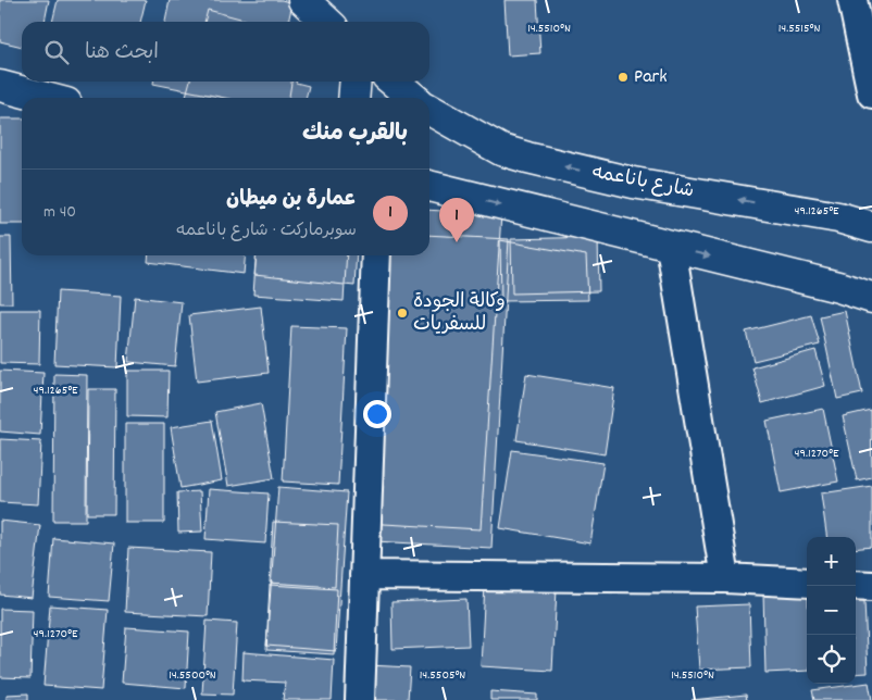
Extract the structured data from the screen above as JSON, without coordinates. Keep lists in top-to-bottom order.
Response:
{
  "streets": {
    "highway": ["شارع باناعمه"]
  },
  "places": ["Park", "وكالة الجودة للسفريات"],
  "page": {
    "search": "ابحث هنا",
    "heading": "بالقرب منك",
    "list": [
      {
        "mark": "1",
        "name": "عمارة بن ميطان",
        "note": "سوبرماركت · شارع باناعمه",
        "value": "40 m"
      }
    ],
    "pins": "1",
    "map_buttons": ["+", "−"]
  },
  "coordinates": [
    "14.5510°N",
    "14.5515°N",
    "49.1265°E",
    "49.1270°E",
    "14.5500°N",
    "14.5505°N"
  ]
}
